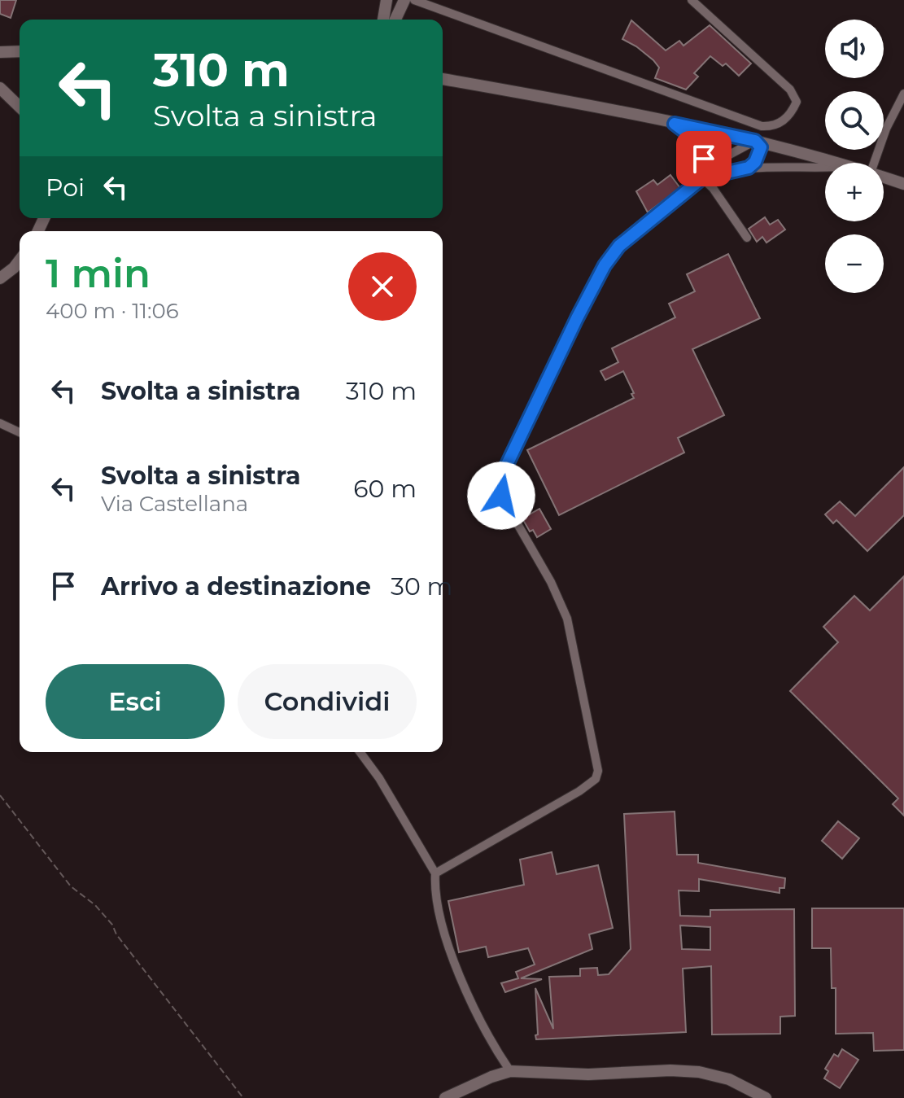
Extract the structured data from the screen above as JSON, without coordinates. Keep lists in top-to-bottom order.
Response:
{
  "page": {
    "map_buttons": ["+", "−"],
    "turn": ["310 m", "Svolta a sinistra"],
    "then": "Poi",
    "heading": ["1 min", "400 m · 11:06"],
    "list": [
      {
        "name": "Svolta a sinistra",
        "value": "310 m"
      },
      {
        "name": "Svolta a sinistra",
        "note": "Via Castellana",
        "value": "60 m"
      },
      {
        "name": "Arrivo a destinazione",
        "value": "30 m"
      }
    ],
    "buttons": ["Esci", "Condividi"]
  }
}
